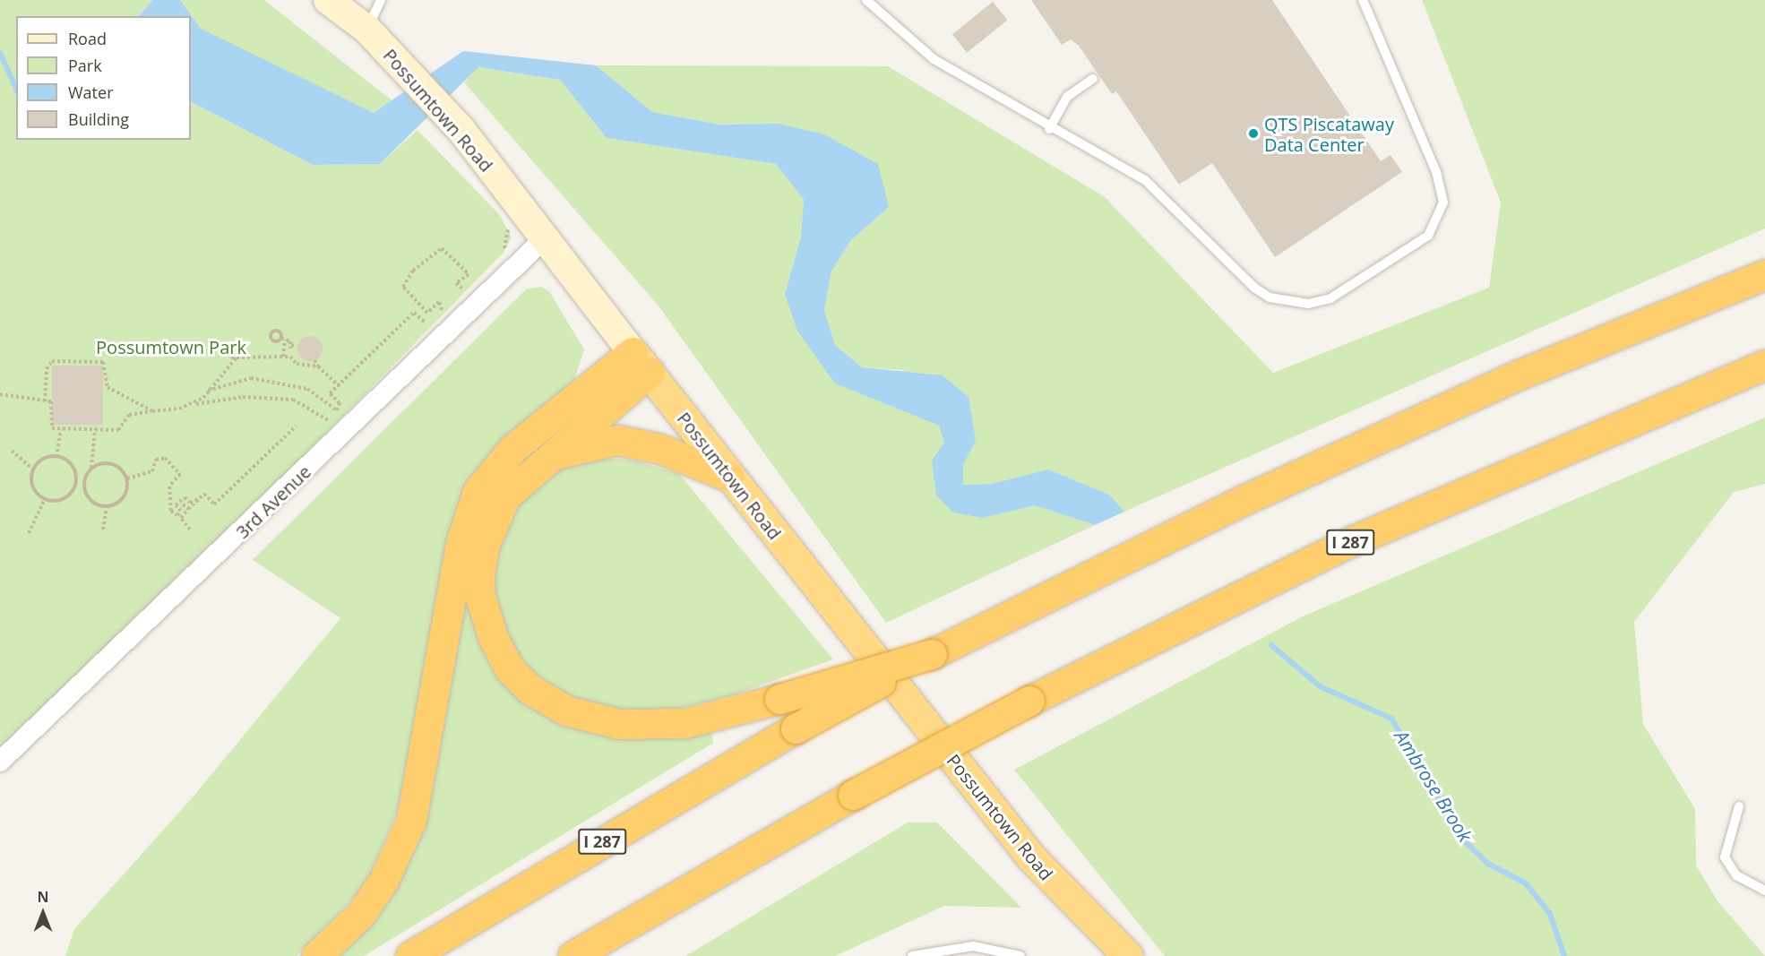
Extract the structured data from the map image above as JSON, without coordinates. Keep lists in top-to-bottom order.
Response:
{
  "streets": {
    "highway": ["Possumtown Road", "I 287"],
    "street": ["3rd Avenue"]
  },
  "crossings": [
    ["Possumtown Road", "3rd Avenue"]
  ],
  "water": ["Ambrose Brook"],
  "parks": ["Possumtown Park"],
  "places": ["QTS Piscataway Data Center"],
  "legend": [
    "Road",
    "Park",
    "Water",
    "Building"
  ],
  "north": "top"
}
